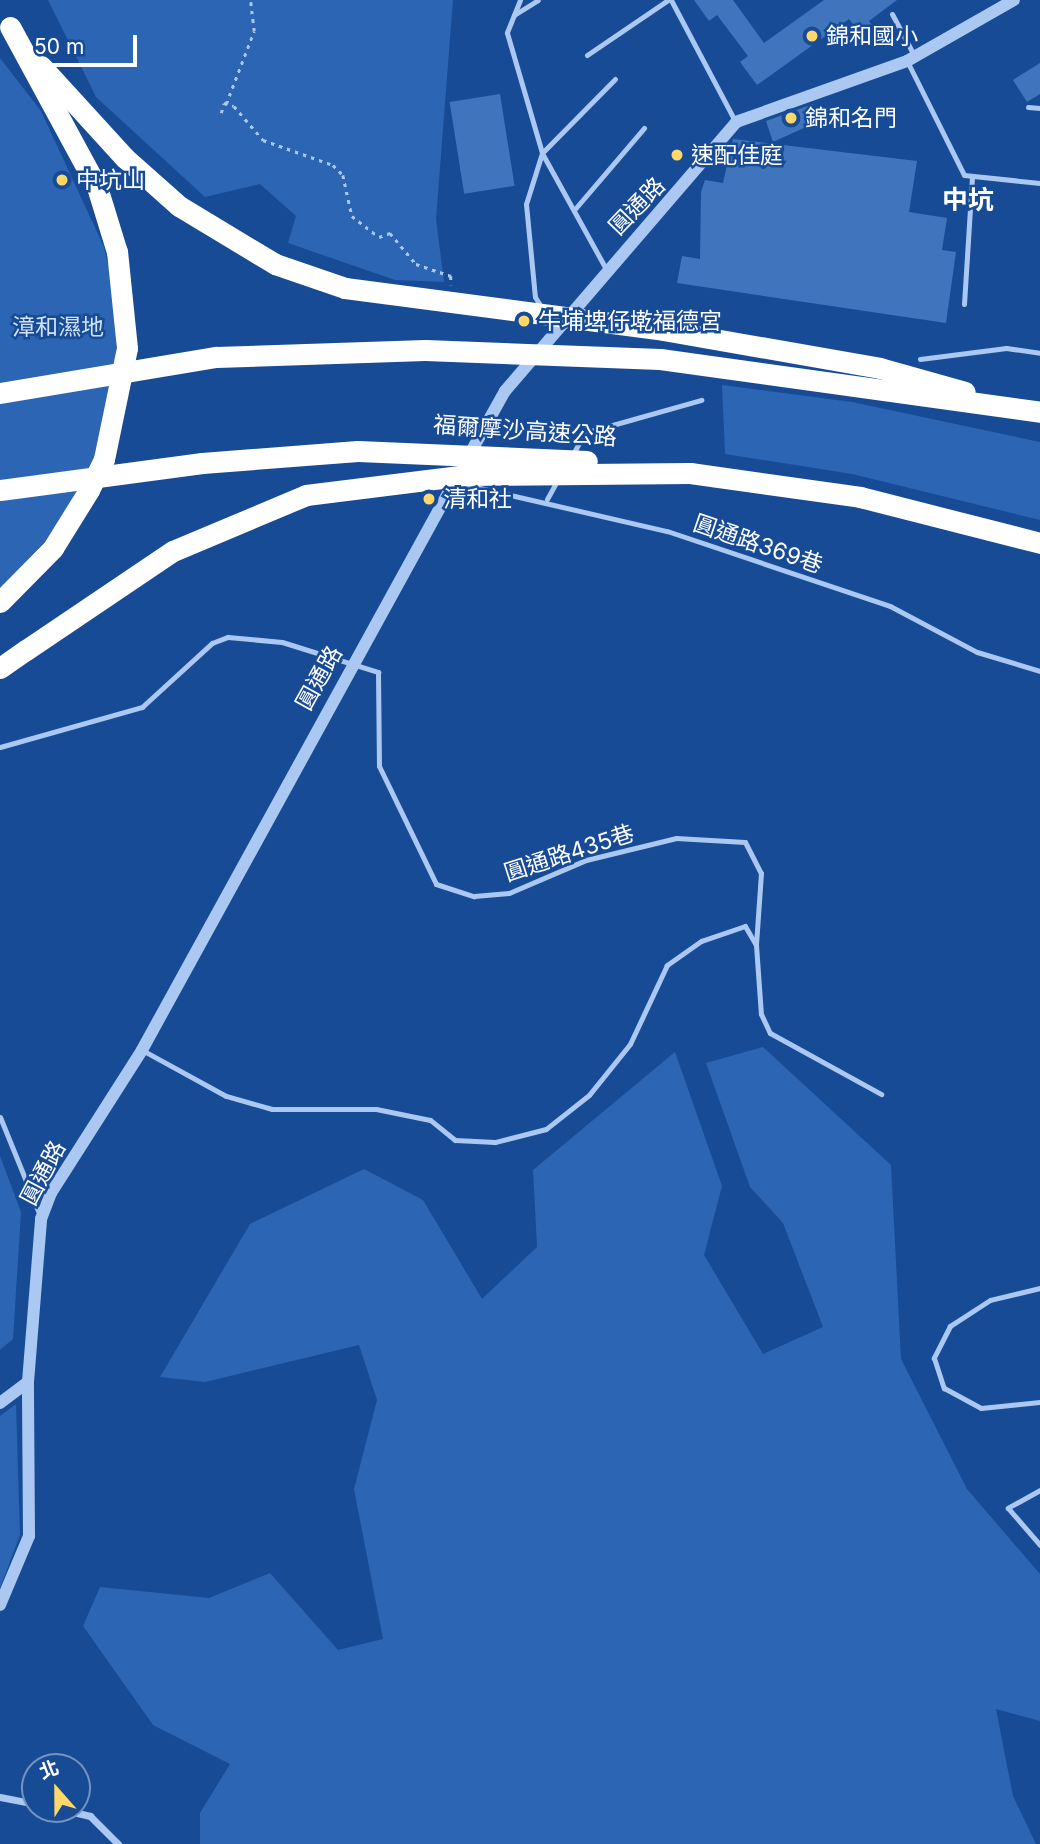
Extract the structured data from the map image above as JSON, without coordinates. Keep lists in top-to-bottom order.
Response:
{
  "streets": {
    "highway": ["福爾摩沙高速公路"],
    "street": ["圓通路"],
    "lane": ["圓通路369巷", "圓通路435巷"]
  },
  "crossings": [
    ["圓通路", "圓通路369巷"],
    ["圓通路", "圓通路435巷"]
  ],
  "districts": ["中坑"],
  "parks": ["漳和濕地"],
  "places": [
    "錦和國小",
    "錦和名門",
    "速配佳庭",
    "中坑山",
    "牛埔埤仔墘福德宮",
    "清和社"
  ],
  "scale_bar": "50 m",
  "north": "top"
}
